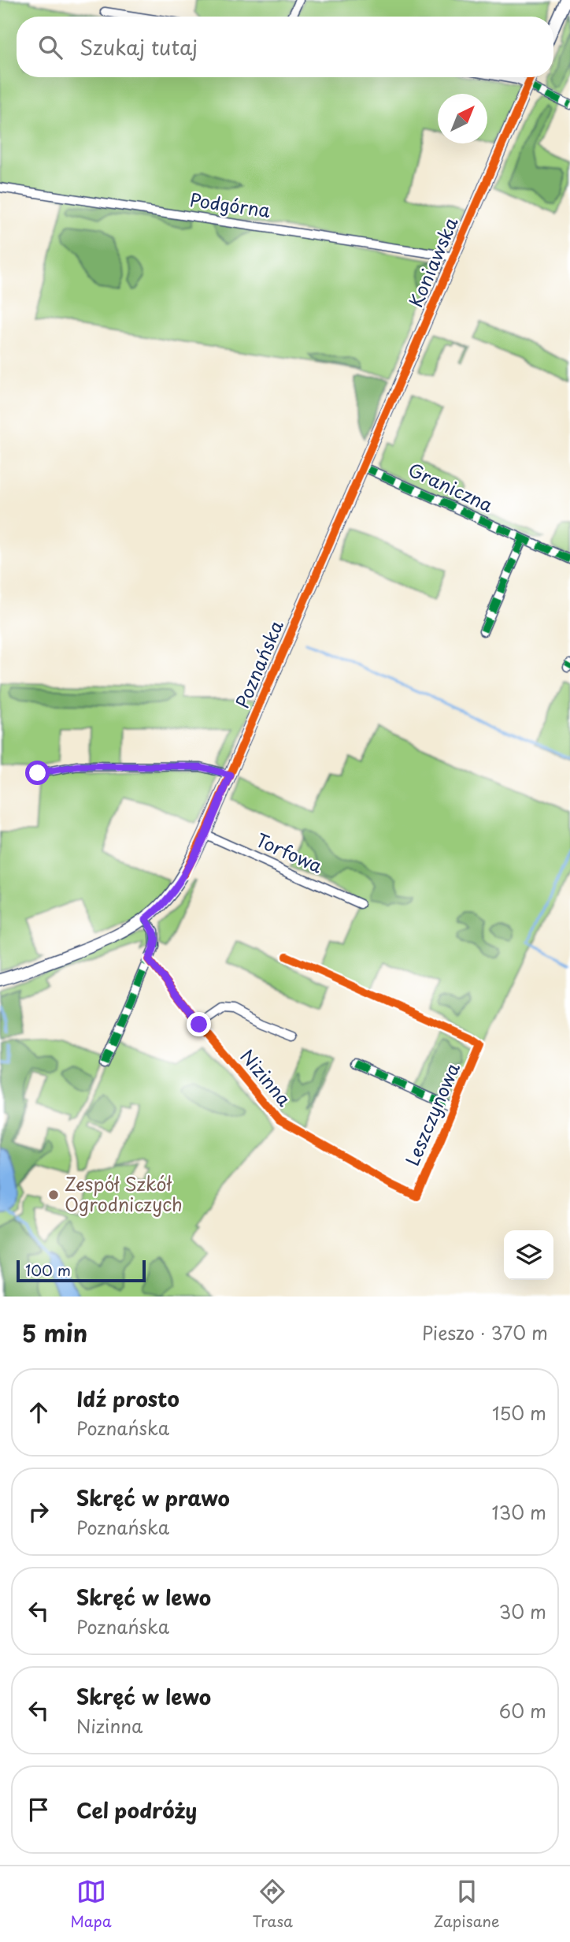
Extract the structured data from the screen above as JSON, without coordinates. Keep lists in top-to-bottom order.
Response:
{
  "streets": {
    "main road": ["Koniawska", "Poznańska"],
    "street": [
      "Podgórna",
      "Graniczna",
      "Torfowa",
      "Nizinna",
      "Leszczynowa"
    ]
  },
  "crossings": [
    ["Podgórna", "Koniawska"],
    ["Koniawska", "Graniczna"],
    ["Koniawska", "Poznańska"],
    ["Graniczna", "Poznańska"],
    ["Poznańska", "Torfowa"],
    ["Nizinna", "Leszczynowa"]
  ],
  "places": ["Zespół Szkół Ogrodniczych"],
  "scale_bar": "100 m",
  "north": "top right",
  "page": {
    "search": "Szukaj tutaj",
    "scale": "100 m",
    "heading": ["5 min", "Pieszo · 370 m"],
    "list": [
      ["Idź prosto", "Poznańska", "150 m"],
      ["Skręć w prawo", "Poznańska", "130 m"],
      ["Skręć w lewo", "Poznańska", "30 m"],
      ["Skręć w lewo", "Nizinna", "60 m"],
      "Cel podróży"
    ],
    "nav": ["Mapa", "Trasa", "Zapisane"]
  }
}
